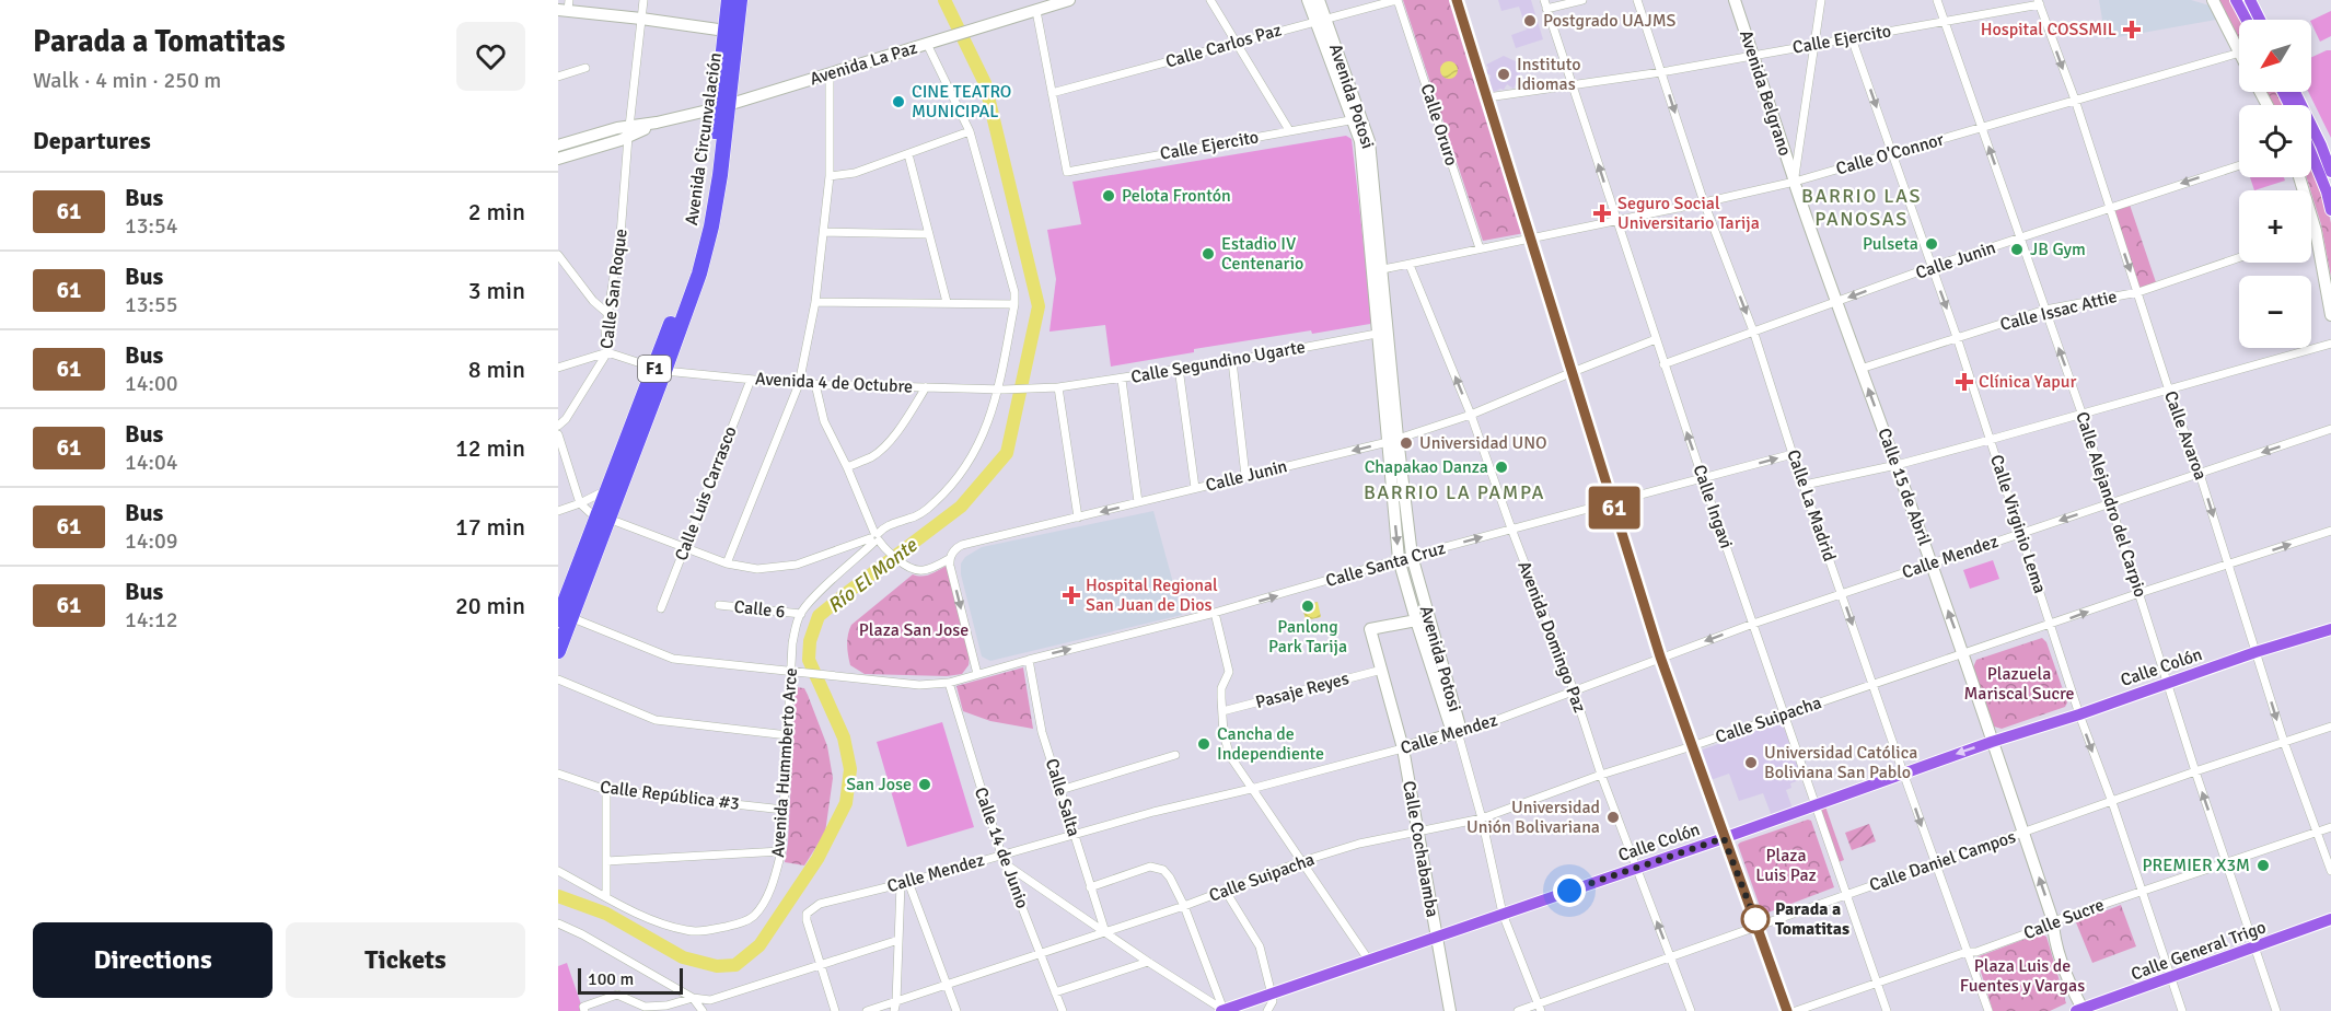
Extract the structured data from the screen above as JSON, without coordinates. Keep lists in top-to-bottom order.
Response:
{
  "streets": {
    "highway": ["Avenida Circunvalación", "F1"],
    "main road": ["Calle Colón", "Calle General Trigo"],
    "street": [
      "Calle Ejercito",
      "Calle Carlos Paz",
      "Avenida La Paz",
      "Avenida Belgrano",
      "Avenida Potosi",
      "Calle Oruro",
      "Calle O'Connor",
      "Calle Junin",
      "Calle San Roque",
      "Calle Issac Attie",
      "Calle Segundino Ugarte",
      "Avenida 4 de Octubre",
      "Calle Avaroa",
      "Calle 15 de Abril",
      "Calle Luis Carrasco",
      "Calle Alejandro del Carpio",
      "Calle La Madrid",
      "Calle Ingavi",
      "Calle Virginio Lema",
      "Calle Mendez",
      "Calle Santa Cruz",
      "Calle 6",
      "Avenida Domingo Paz",
      "Pasaje Reyes",
      "Calle Suipacha",
      "Avenida Hummberto Arce",
      "Calle República #3",
      "Calle Salta",
      "Calle 14 de Junio",
      "Calle Cochabamba",
      "Calle Daniel Campos",
      "Calle Sucre"
    ]
  },
  "crossings": [
    ["Calle Ejercito", "Calle Carlos Paz"],
    ["Calle Ejercito", "Avenida Belgrano"],
    ["Calle Ejercito", "Avenida Potosi"],
    ["Calle Ejercito", "Calle Avaroa"],
    ["Calle Ejercito", "Calle Alejandro del Carpio"],
    ["Calle Ejercito", "Calle La Madrid"],
    ["Calle Ejercito", "Calle Ingavi"],
    ["Calle Ejercito", "Calle Virginio Lema"],
    ["Calle Carlos Paz", "Avenida Potosi"],
    ["Calle Carlos Paz", "Calle Oruro"],
    ["Avenida La Paz", "Avenida Circunvalación"],
    ["Avenida La Paz", "Calle San Roque"],
    ["Avenida Belgrano", "Calle O'Connor"],
    ["Avenida Belgrano", "Calle 15 de Abril"],
    ["Avenida Potosi", "Calle O'Connor"],
    ["Avenida Potosi", "Calle Junin"],
    ["Avenida Potosi", "Calle Segundino Ugarte"],
    ["Avenida Potosi", "Calle Mendez"],
    ["Avenida Potosi", "Calle Santa Cruz"],
    ["Avenida Potosi", "Calle Cochabamba"],
    ["Calle Oruro", "Calle O'Connor"],
    ["Avenida Circunvalación", "Avenida 4 de Octubre"],
    ["Calle O'Connor", "Calle Avaroa"],
    ["Calle O'Connor", "Calle 15 de Abril"],
    ["Calle O'Connor", "Calle Alejandro del Carpio"],
    ["Calle O'Connor", "Calle La Madrid"],
    ["Calle O'Connor", "Calle Ingavi"],
    ["Calle O'Connor", "Calle Virginio Lema"],
    ["Calle O'Connor", "Avenida Domingo Paz"],
    ["Calle Junin", "Calle Avaroa"],
    ["Calle Junin", "Calle 15 de Abril"],
    ["Calle Junin", "Calle Alejandro del Carpio"],
    ["Calle Junin", "Calle La Madrid"],
    ["Calle Junin", "Calle Ingavi"],
    ["Calle Junin", "Calle Virginio Lema"],
    ["Calle Junin", "Avenida Domingo Paz"],
    ["Calle Junin", "Avenida Hummberto Arce"],
    ["Calle San Roque", "Avenida 4 de Octubre"],
    ["Calle Issac Attie", "Calle Avaroa"],
    ["Calle Issac Attie", "Calle 15 de Abril"],
    ["Calle Issac Attie", "Calle Alejandro del Carpio"],
    ["Calle Issac Attie", "Calle Virginio Lema"],
    ["Calle Segundino Ugarte", "Avenida 4 de Octubre"],
    ["Avenida 4 de Octubre", "Calle Luis Carrasco"],
    ["Calle Avaroa", "Calle Mendez"],
    ["Calle Avaroa", "Calle Colón"],
    ["Calle Avaroa", "Calle Suipacha"],
    ["Calle Avaroa", "Calle Daniel Campos"],
    ["Calle Avaroa", "Calle Sucre"],
    ["Calle 15 de Abril", "Calle Mendez"],
    ["Calle 15 de Abril", "Calle Colón"],
    ["Calle 15 de Abril", "Calle Suipacha"],
    ["Calle 15 de Abril", "Calle Daniel Campos"],
    ["Calle 15 de Abril", "Calle Sucre"],
    ["Calle 15 de Abril", "Calle General Trigo"],
    ["Calle Alejandro del Carpio", "Calle Mendez"],
    ["Calle Alejandro del Carpio", "Calle Colón"],
    ["Calle Alejandro del Carpio", "Calle Suipacha"],
    ["Calle Alejandro del Carpio", "Calle Daniel Campos"],
    ["Calle Alejandro del Carpio", "Calle Sucre"],
    ["Calle Alejandro del Carpio", "Calle General Trigo"],
    ["Calle La Madrid", "Calle Mendez"],
    ["Calle La Madrid", "Calle Santa Cruz"],
    ["Calle La Madrid", "Calle Colón"],
    ["Calle La Madrid", "Calle Suipacha"],
    ["Calle La Madrid", "Calle Daniel Campos"],
    ["Calle La Madrid", "Calle Sucre"],
    ["Calle Ingavi", "Calle Mendez"],
    ["Calle Ingavi", "Calle Santa Cruz"],
    ["Calle Ingavi", "Calle Colón"],
    ["Calle Ingavi", "Calle Suipacha"],
    ["Calle Ingavi", "Calle Daniel Campos"],
    ["Calle Ingavi", "Calle Sucre"],
    ["Calle Virginio Lema", "Calle Mendez"],
    ["Calle Virginio Lema", "Calle Colón"],
    ["Calle Virginio Lema", "Calle Suipacha"],
    ["Calle Virginio Lema", "Calle Daniel Campos"],
    ["Calle Virginio Lema", "Calle Sucre"],
    ["Calle Virginio Lema", "Calle General Trigo"],
    ["Calle Mendez", "Avenida Domingo Paz"],
    ["Calle Mendez", "Calle Salta"],
    ["Calle Mendez", "Calle 14 de Junio"],
    ["Calle Mendez", "Calle Cochabamba"],
    ["Calle Santa Cruz", "Avenida Domingo Paz"],
    ["Calle Santa Cruz", "Calle Salta"],
    ["Calle Santa Cruz", "Calle 14 de Junio"],
    ["Calle 6", "Avenida Hummberto Arce"],
    ["Avenida Domingo Paz", "Calle Colón"],
    ["Avenida Domingo Paz", "Calle Suipacha"],
    ["Avenida Domingo Paz", "Calle Daniel Campos"],
    ["Calle Colón", "Calle Cochabamba"],
    ["Pasaje Reyes", "Calle Cochabamba"],
    ["Calle Suipacha", "Calle Salta"],
    ["Calle Suipacha", "Calle 14 de Junio"],
    ["Calle Suipacha", "Calle Cochabamba"],
    ["Avenida Hummberto Arce", "Calle República #3"]
  ],
  "one_way": ["Calle Avaroa", "Calle La Madrid", "Calle Santa Cruz"],
  "districts": ["BARRIO LAS PANOSAS", "BARRIO LA PAMPA"],
  "water": ["Río El Monte"],
  "parks": [
    "Plaza San Jose",
    "Plazuela Mariscal Sucre",
    "Plaza Luis Paz",
    "Plaza Luis de Fuentes y Vargas"
  ],
  "places": {
    "other": [
      "Postgrado UAJMS",
      "Instituto Idiomas",
      "CINE TEATRO MUNICIPAL",
      "Pelota Frontón",
      "Pulseta",
      "JB Gym",
      "Estadio IV Centenario",
      "Universidad UNO",
      "Chapakao Danza",
      "Panlong Park Tarija",
      "Cancha de Independiente",
      "Universidad Católica Boliviana San Pablo",
      "San Jose",
      "Universidad Unión Bolivariana",
      "PREMIER X3M",
      "Parada a Tomatitas"
    ],
    "health": [
      "Hospital COSSMIL",
      "Seguro Social Universitario Tarija",
      "Clínica Yapur",
      "Hospital Regional San Juan de Dios"
    ]
  },
  "lines": ["bus line 61"],
  "scale_bar": "100 m",
  "north": "bottom left",
  "page": {
    "heading": [
      ["Parada a Tomatitas", "Walk · 4 min · 250 m"],
      "Departures"
    ],
    "on_map": "61",
    "map_buttons": ["+", "−"],
    "list": [
      {
        "mark": "61",
        "name": "Bus",
        "note": "13:54",
        "value": "2 min"
      },
      {
        "mark": "61",
        "name": "Bus",
        "note": "13:55",
        "value": "3 min"
      },
      {
        "mark": "61",
        "name": "Bus",
        "note": "14:00",
        "value": "8 min"
      },
      {
        "mark": "61",
        "name": "Bus",
        "note": "14:04",
        "value": "12 min"
      },
      {
        "mark": "61",
        "name": "Bus",
        "note": "14:09",
        "value": "17 min"
      },
      {
        "mark": "61",
        "name": "Bus",
        "note": "14:12",
        "value": "20 min"
      }
    ],
    "buttons": ["Directions", "Tickets"],
    "scale": "100 m"
  }
}
